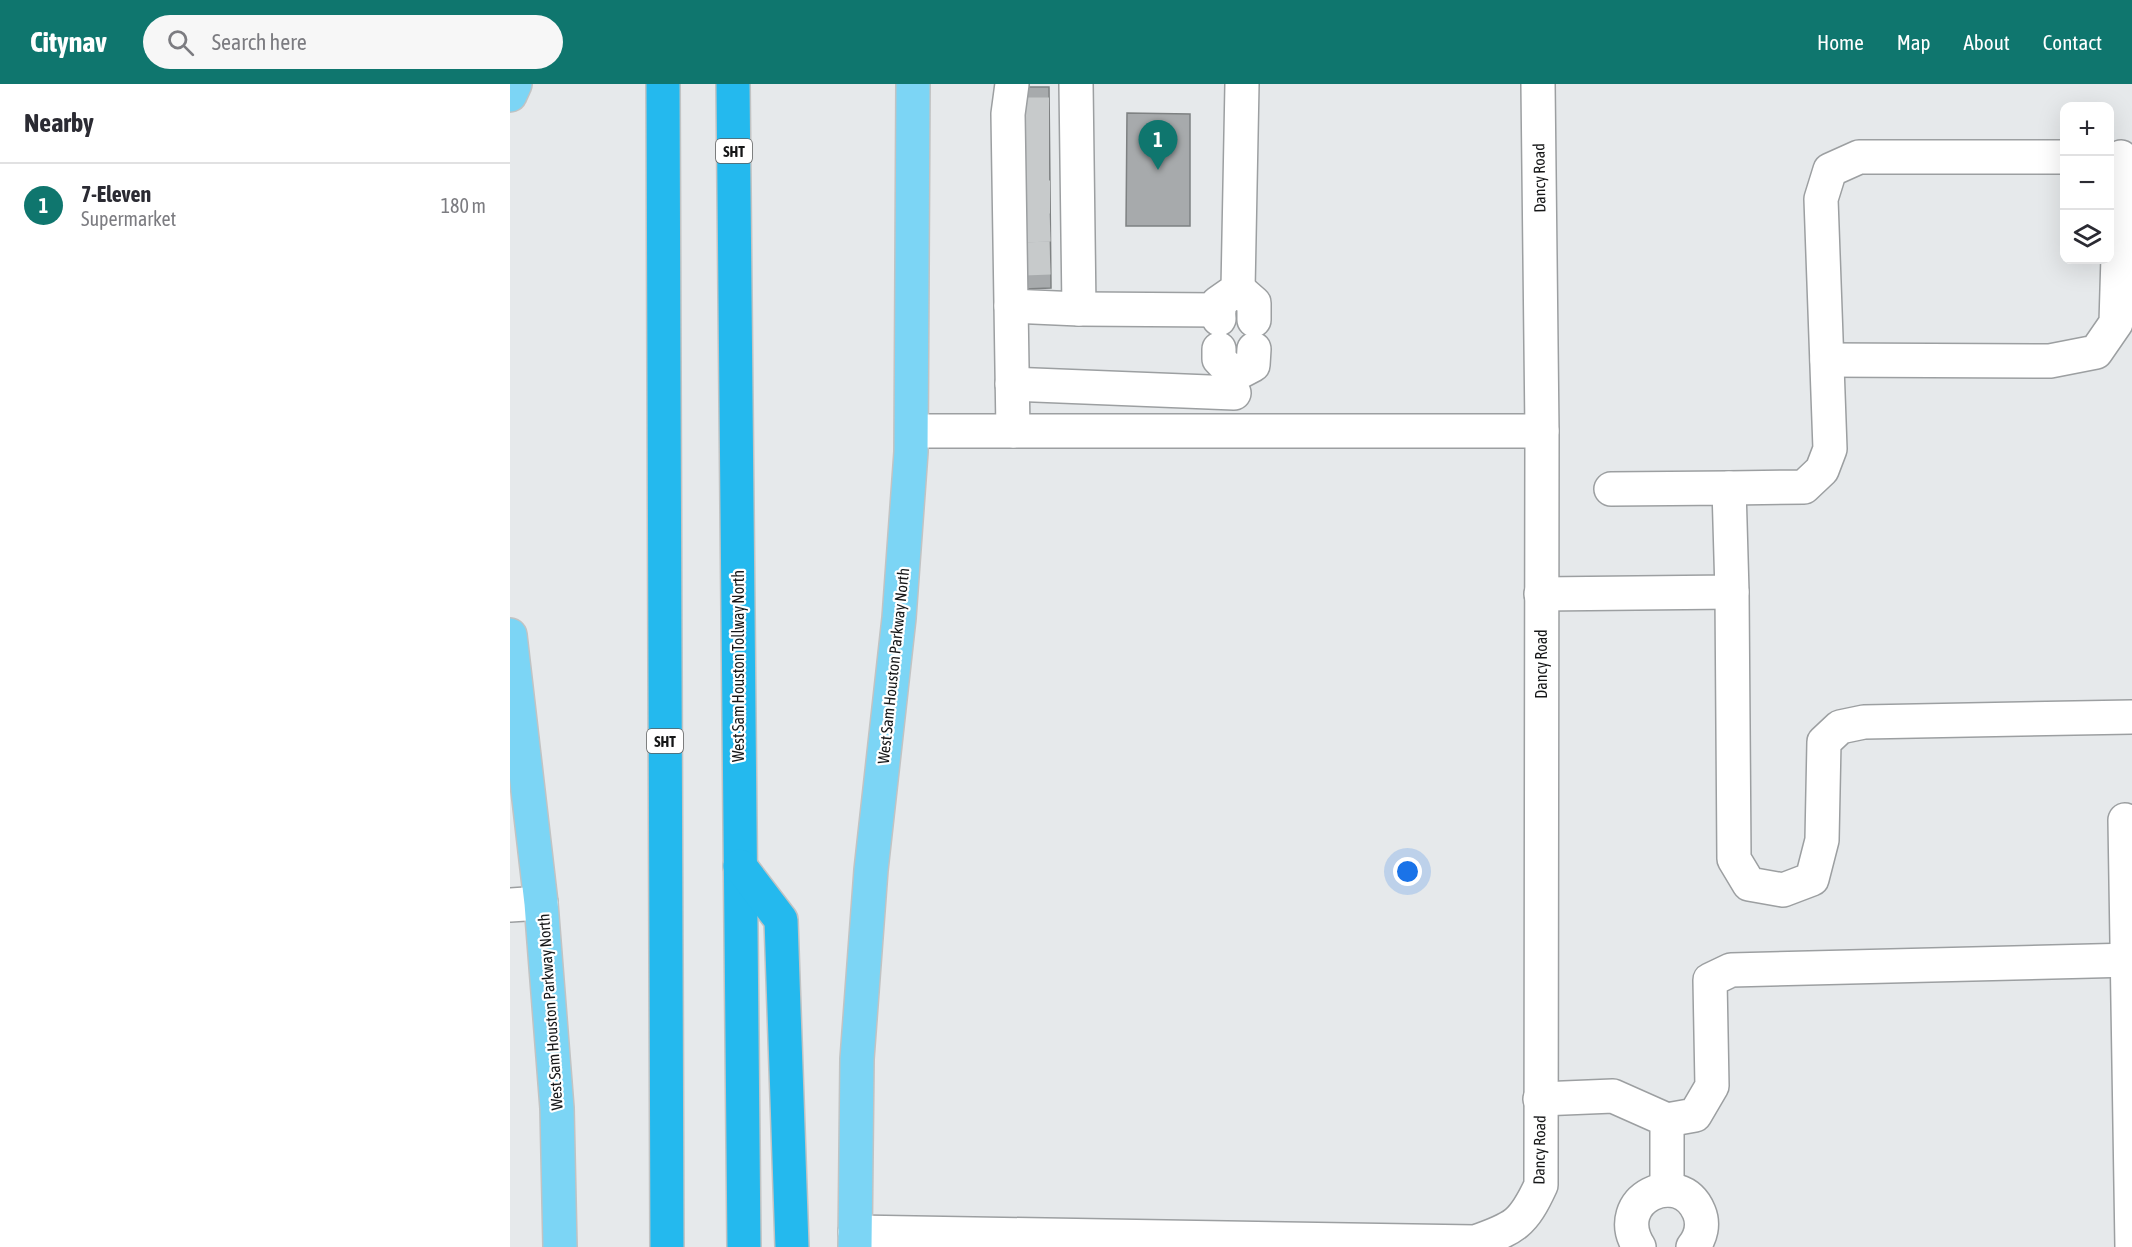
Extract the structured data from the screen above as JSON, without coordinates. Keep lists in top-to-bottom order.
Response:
{
  "streets": {
    "highway": ["SHT", "West Sam Houston Tollway North"],
    "main road": ["West Sam Houston Parkway North"],
    "street": ["Dancy Road"]
  },
  "page": {
    "header": "Citynav",
    "search": "Search here",
    "nav": [
      "Home",
      "Map",
      "About",
      "Contact"
    ],
    "heading": "Nearby",
    "map_buttons": ["+", "−"],
    "pins": "1",
    "list": [
      {
        "mark": "1",
        "name": "7-Eleven",
        "note": "Supermarket",
        "value": "180 m"
      }
    ]
  }
}
